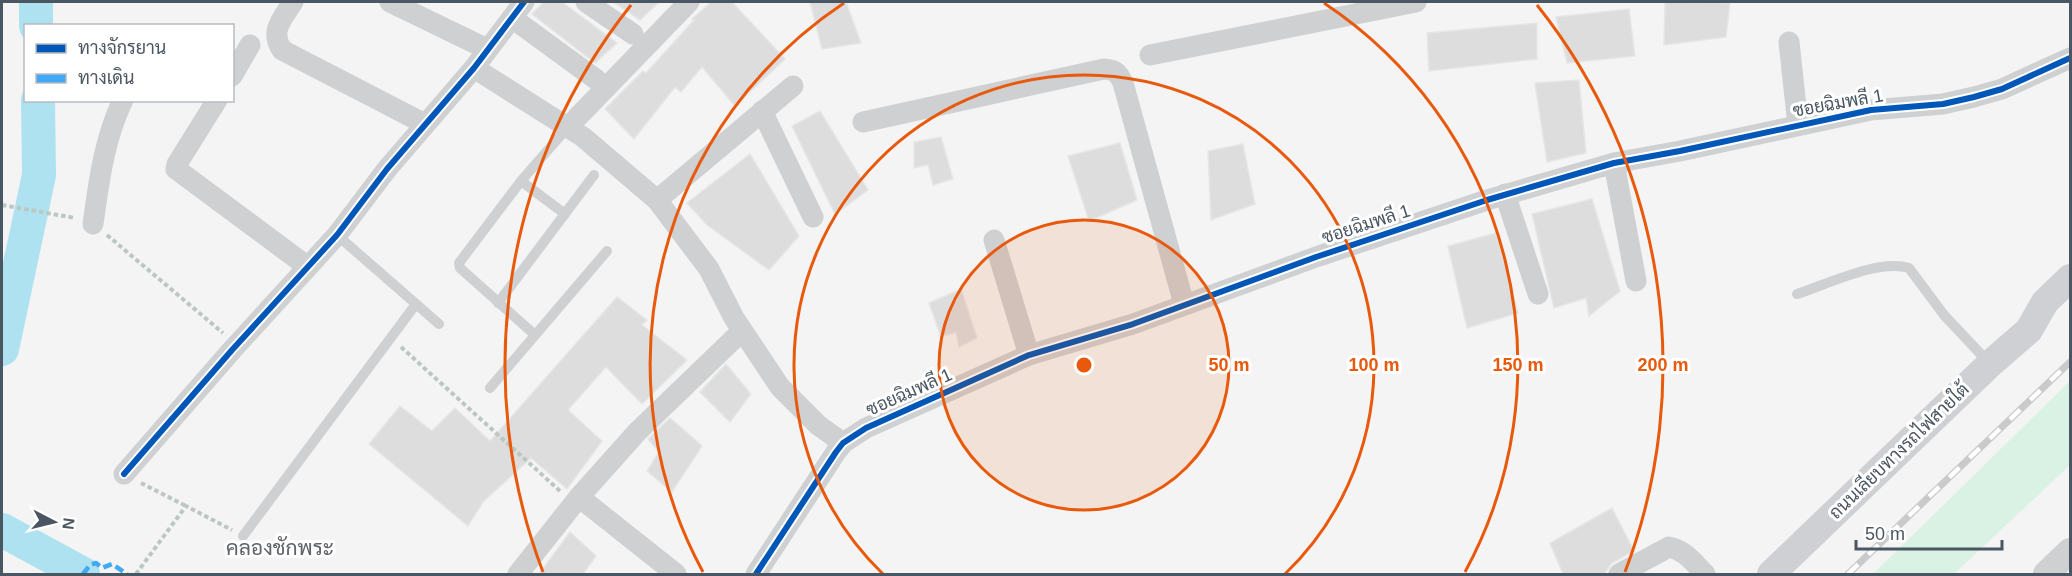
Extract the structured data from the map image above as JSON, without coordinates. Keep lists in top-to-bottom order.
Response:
{
  "streets": {
    "main road": ["ถนนเลียบทางรถไฟสายใต้"],
    "street": ["ซอยฉิมพลี 1"]
  },
  "districts": ["คลองชักพระ"],
  "legend": ["ทางจักรยาน", "ทางเดิน"],
  "scale_bar": "50 m",
  "north": "right",
  "rings": [
    "50 m",
    "100 m",
    "150 m",
    "200 m"
  ]
}
